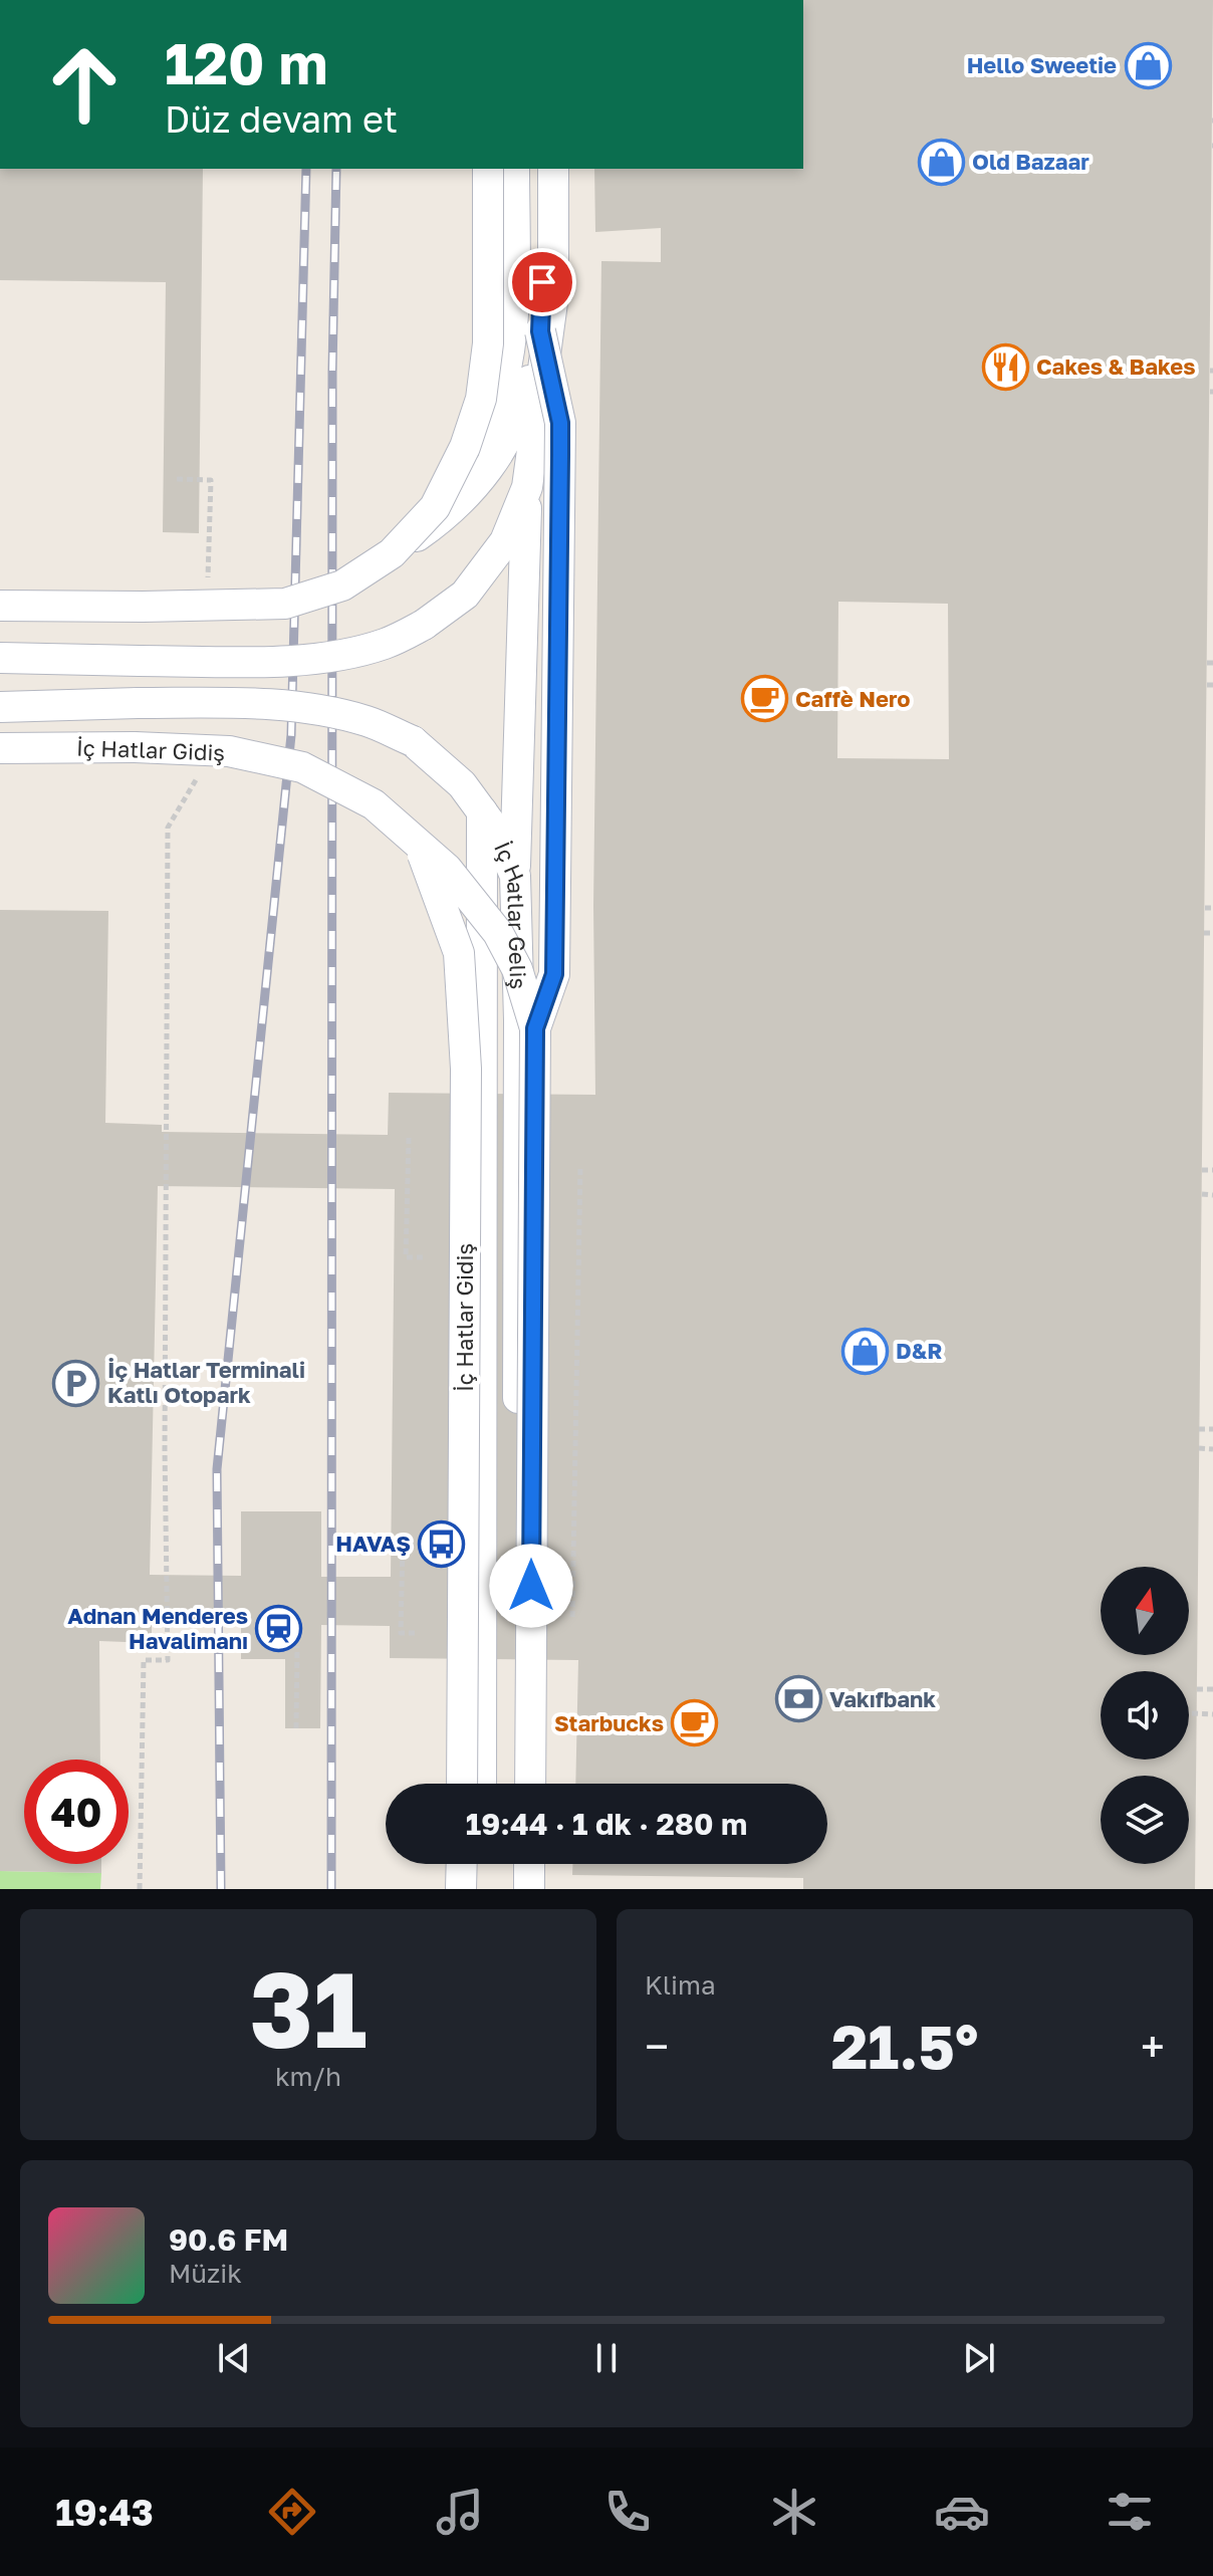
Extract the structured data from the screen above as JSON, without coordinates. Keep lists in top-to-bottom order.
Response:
{
  "streets": {
    "street": ["İç Hatlar Gidiş", "İç Hatlar Geliş"]
  },
  "places": {
    "shop": ["Hello Sweetie", "Old Bazaar", "D&R"],
    "restaurant": ["Cakes & Bakes"],
    "cafe": ["Caffè Nero", "Starbucks"],
    "parking": ["İç Hatlar Terminali Katlı Otopark"],
    "bus stop": ["HAVAŞ"],
    "station": ["Adnan Menderes Havalimanı"],
    "bank": ["Vakıfbank"]
  },
  "north": "top",
  "page": {
    "turn": ["120 m", "Düz devam et"],
    "limit": "40",
    "trip": "19:44 · 1 dk · 280 m",
    "tile": [
      ["31", "km/h"],
      "Klima"
    ],
    "heat": ["−", "21.5°", "+"],
    "song": ["90.6 FM", "Müzik"],
    "tabs": "19:43"
  }
}
